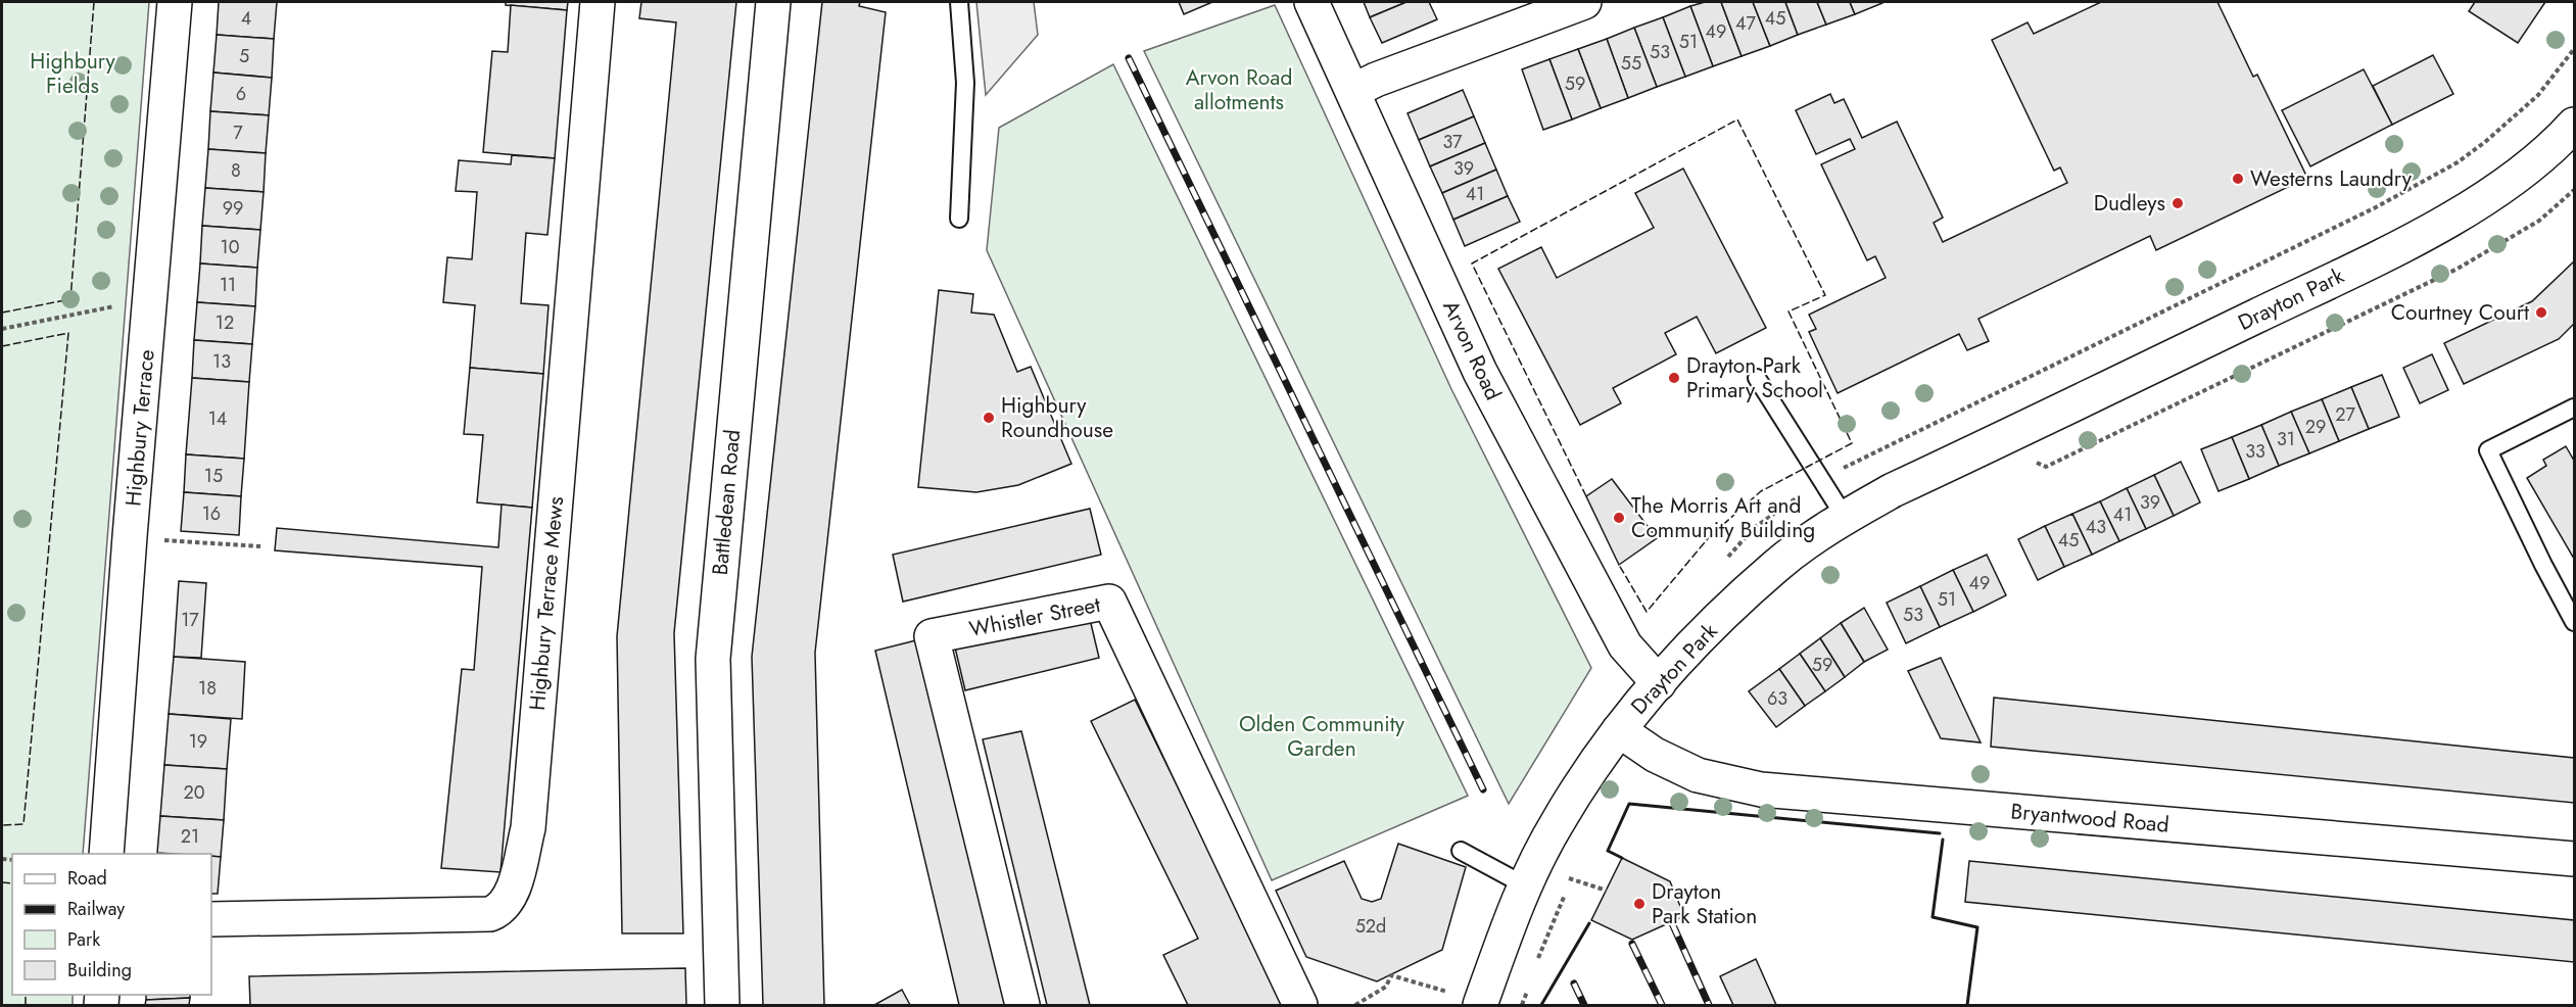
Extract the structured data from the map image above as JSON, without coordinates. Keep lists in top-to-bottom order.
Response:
{
  "streets": {
    "street": [
      "Drayton Park",
      "Arvon Road",
      "Highbury Terrace",
      "Battledean Road",
      "Highbury Terrace Mews",
      "Whistler Street",
      "Bryantwood Road"
    ]
  },
  "crossings": [
    ["Drayton Park", "Arvon Road"],
    ["Drayton Park", "Bryantwood Road"]
  ],
  "parks": ["Highbury Fields", "Arvon Road allotments", "Olden Community Garden"],
  "places": [
    "Westerns Laundry",
    "Dudleys",
    "Courtney Court",
    "Drayton Park Primary School",
    "Highbury Roundhouse",
    "The Morris Art and Community Building",
    "Drayton Park Station"
  ],
  "house_numbers": [
    "4",
    "45",
    "47",
    "49",
    "51",
    "53",
    "5",
    "55",
    "59",
    "6",
    "7",
    "37",
    "39",
    "8",
    "41",
    "99",
    "10",
    "11",
    "12",
    "13",
    "27",
    "14",
    "29",
    "31",
    "33",
    "15",
    "39",
    "16",
    "41",
    "43",
    "45",
    "49",
    "51",
    "53",
    "17",
    "59",
    "18",
    "63",
    "19",
    "20",
    "21",
    "52d"
  ],
  "legend": [
    "Road",
    "Railway",
    "Park",
    "Building"
  ]
}
